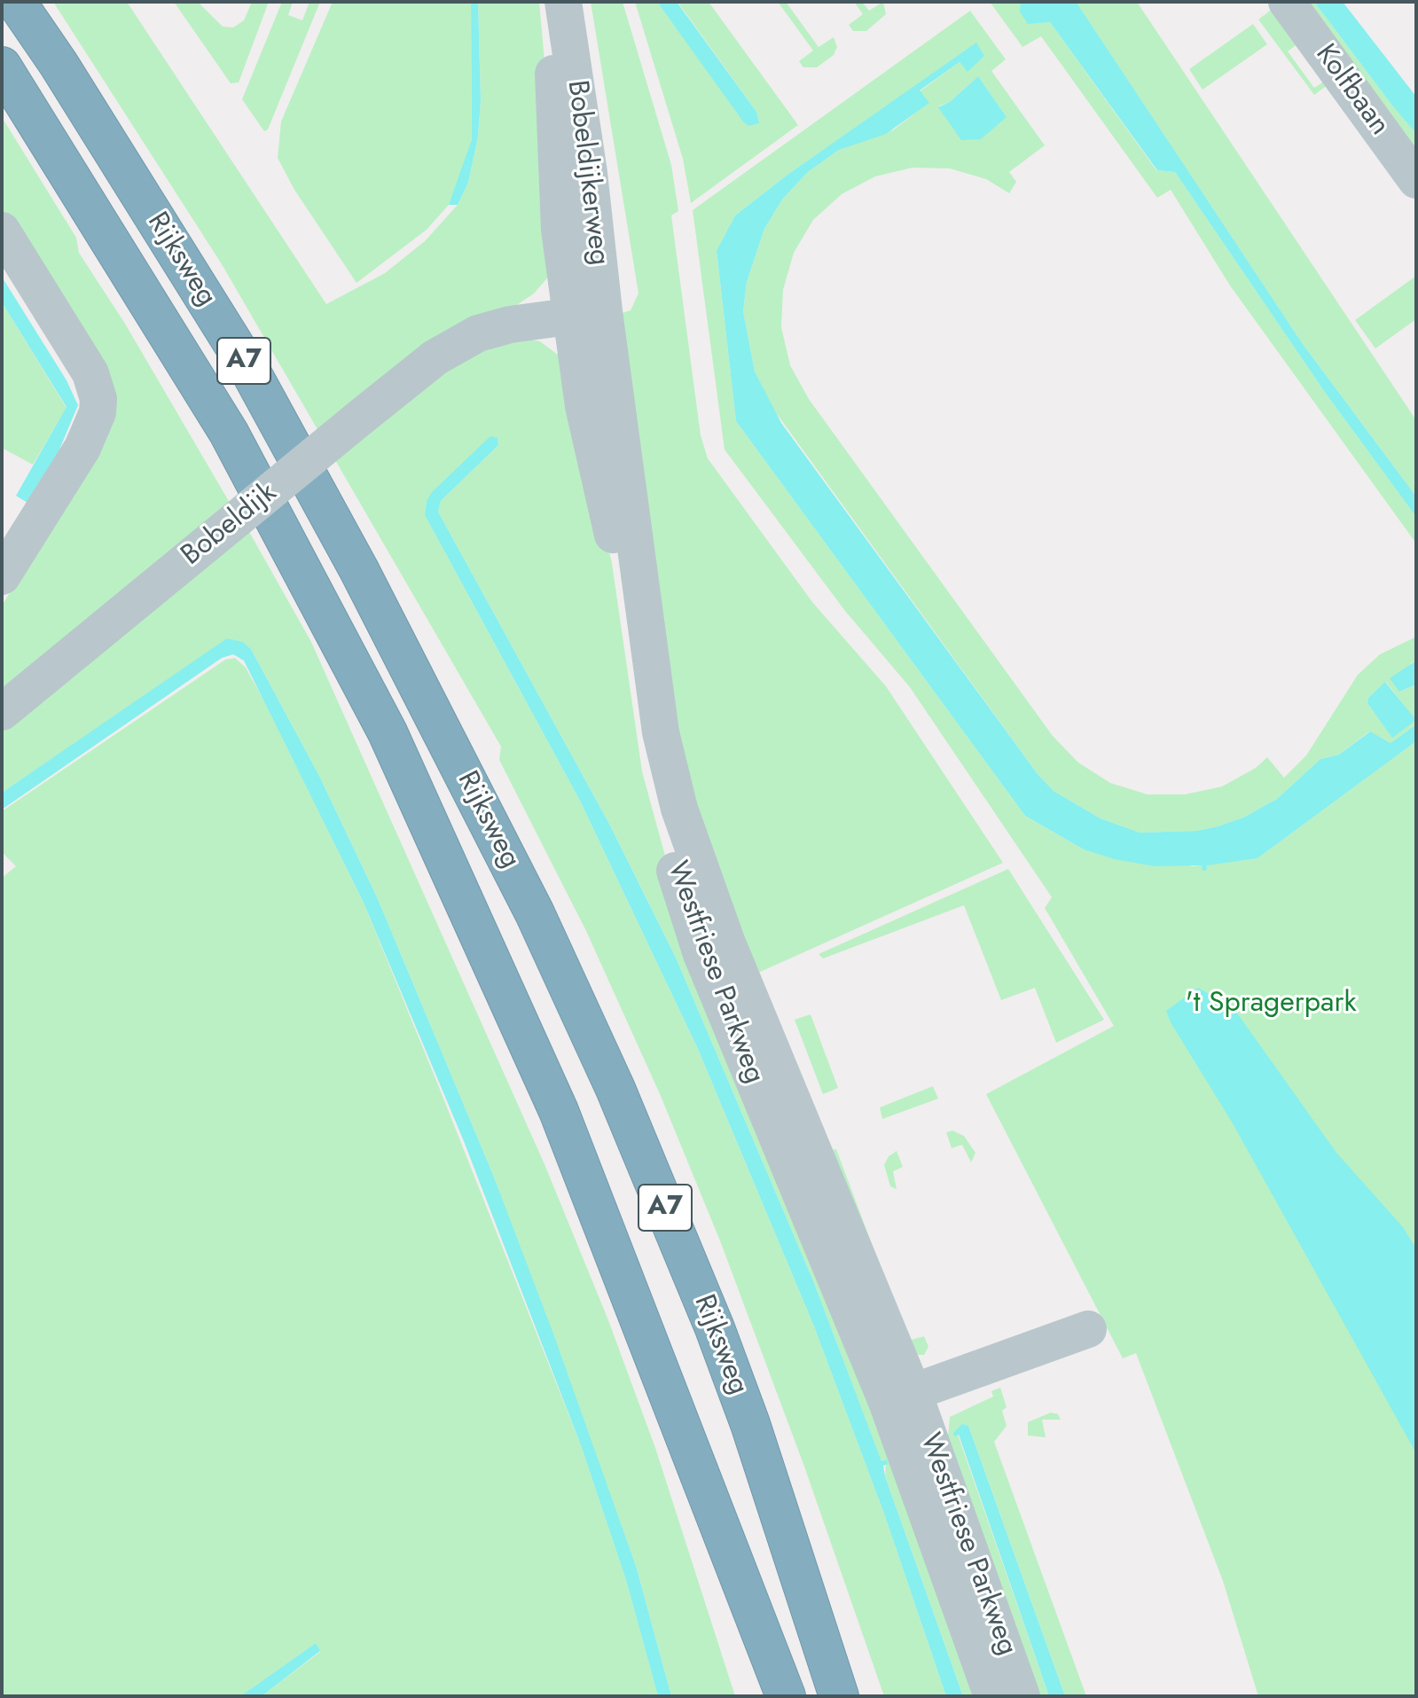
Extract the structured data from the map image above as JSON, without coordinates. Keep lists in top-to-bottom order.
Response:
{
  "streets": {
    "highway": ["Rijksweg", "A7"],
    "street": [
      "Kolfbaan",
      "Bobeldijkerweg",
      "Bobeldijk",
      "Westfriese Parkweg"
    ]
  },
  "crossings": [
    ["Bobeldijkerweg", "Bobeldijk"],
    ["Bobeldijkerweg", "Westfriese Parkweg"],
    ["Rijksweg", "A7"],
    ["Bobeldijk", "Westfriese Parkweg"]
  ],
  "parks": ["'t Spragerpark"]
}
